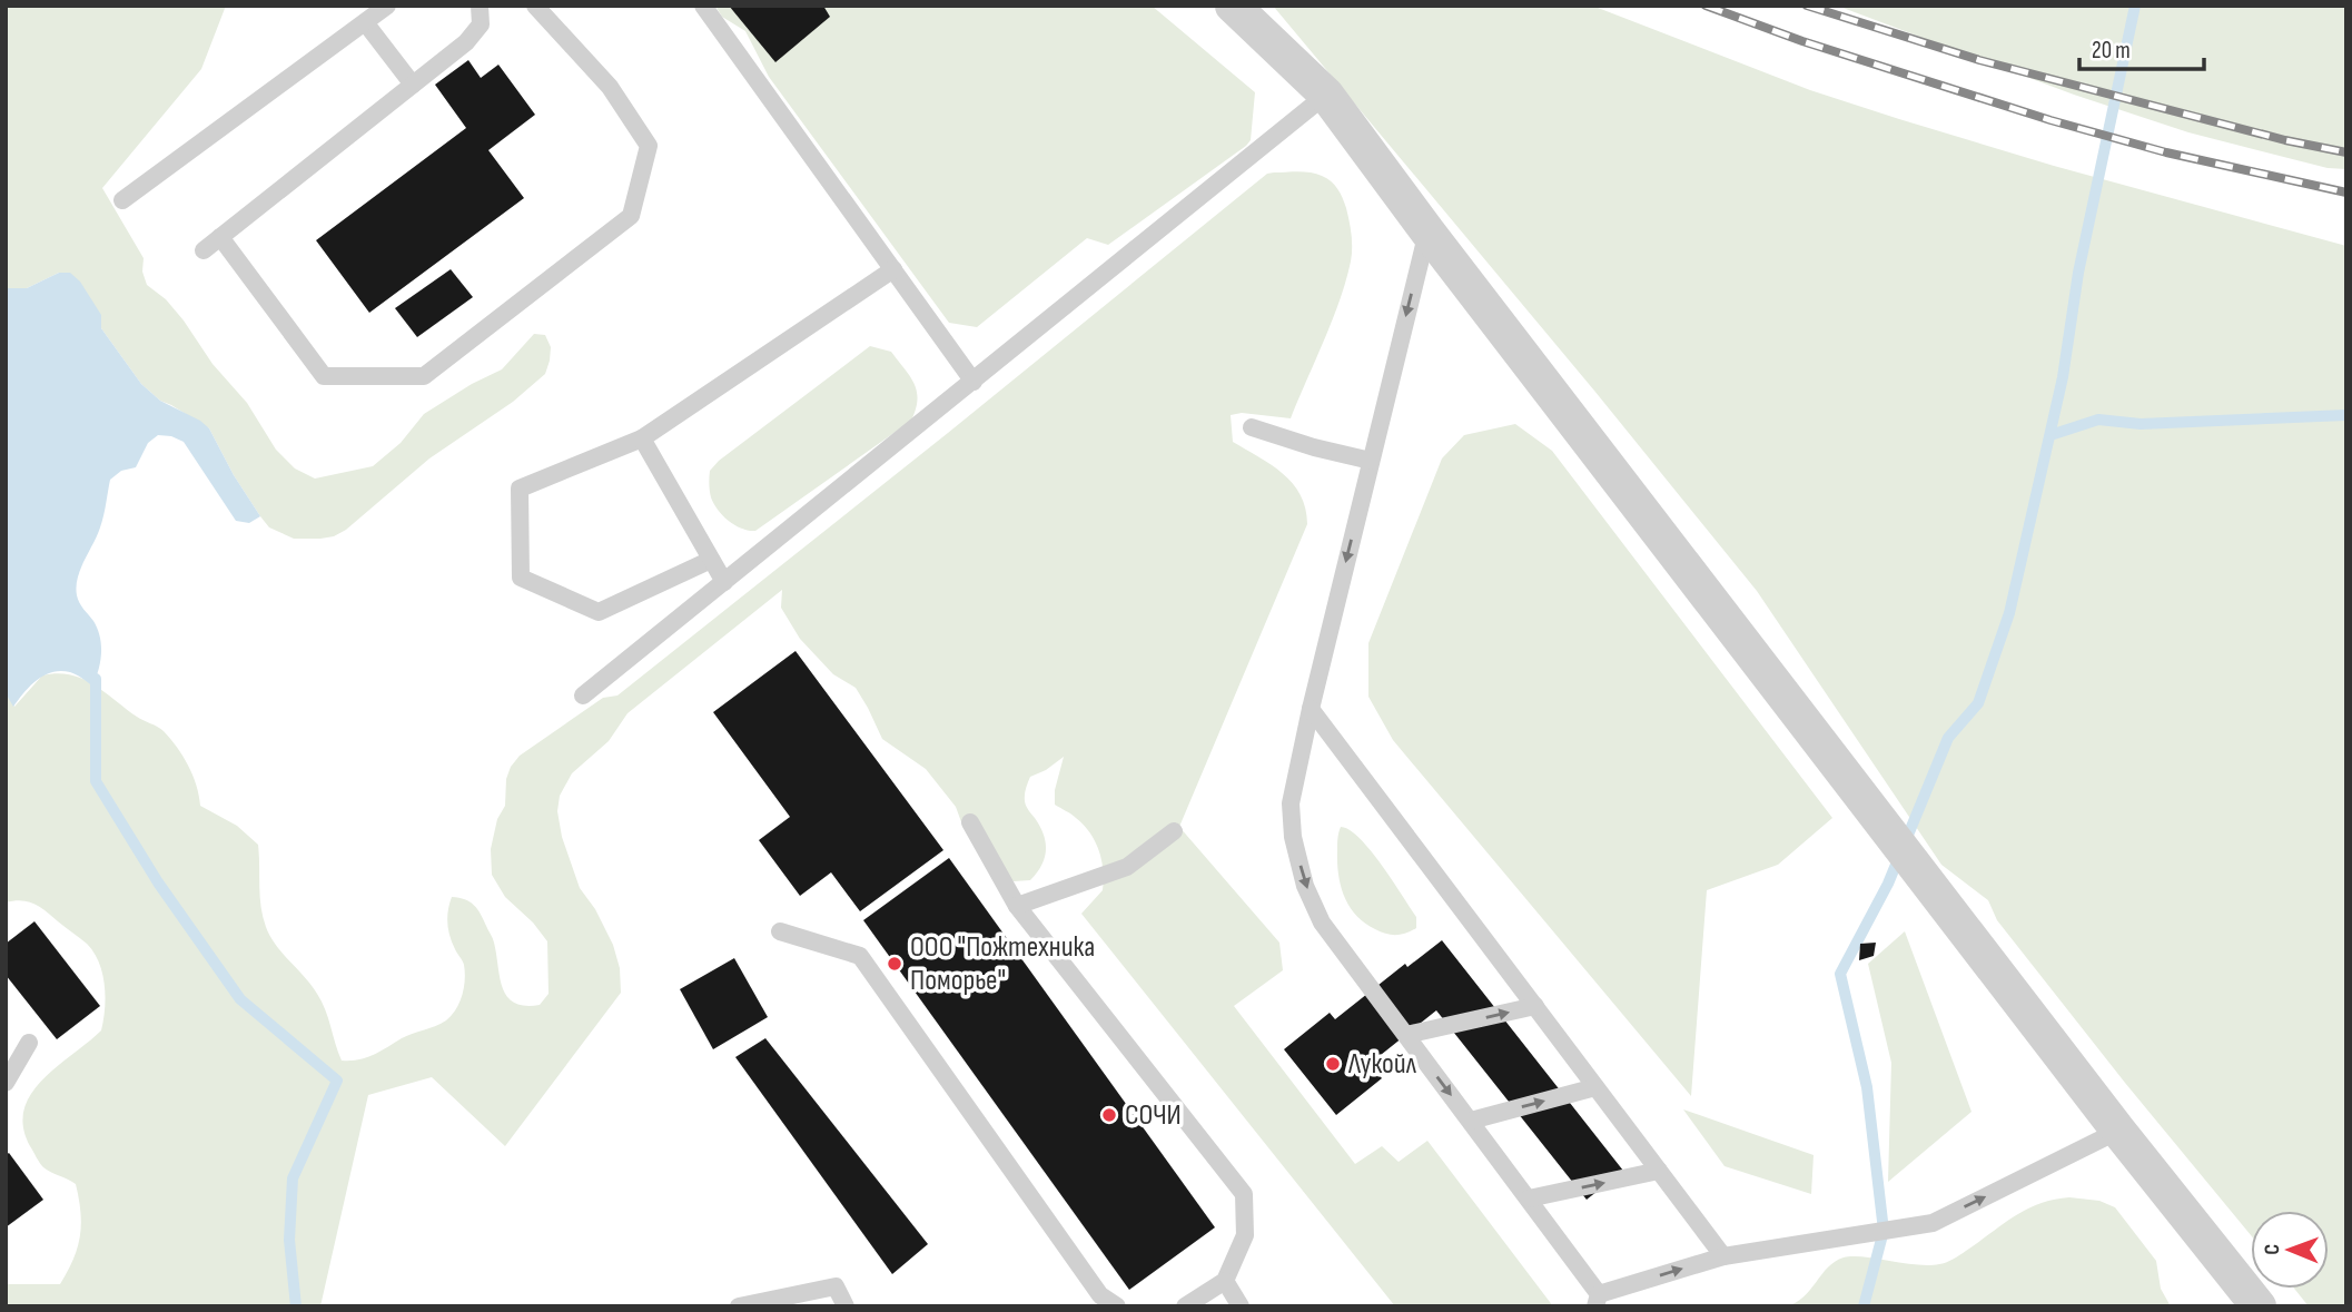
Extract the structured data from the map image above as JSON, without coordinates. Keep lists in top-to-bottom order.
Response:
{
  "places": ["ООО \"Пожтехника Поморье\"", "Лукойл", "СОЧИ"],
  "scale_bar": "20 m",
  "north": "left"
}
